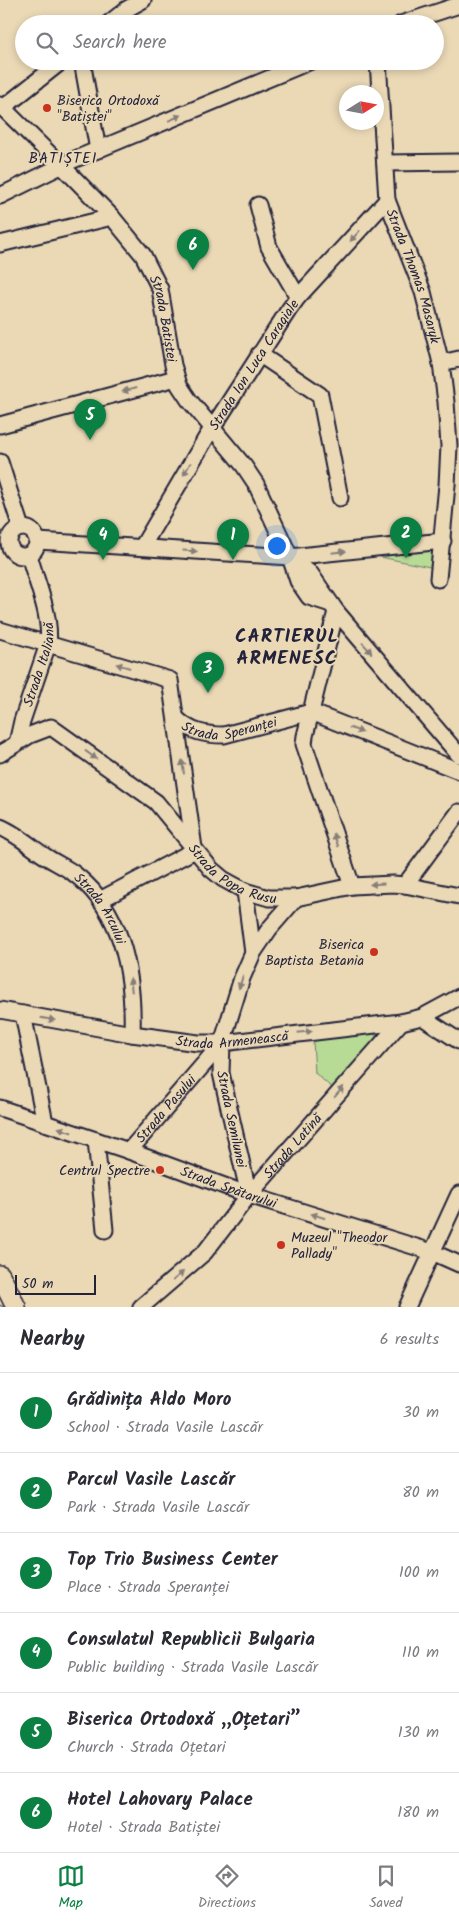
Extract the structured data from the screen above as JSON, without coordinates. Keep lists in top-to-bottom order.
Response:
{
  "streets": {
    "street": [
      "Strada Thomas Masaryk",
      "Strada Batiștei",
      "Strada Ion Luca Caragiale",
      "Strada Italiană",
      "Strada Speranței",
      "Strada Popa Rusu",
      "Strada Arcului",
      "Strada Armenească",
      "Strada Pasului",
      "Strada Semilunei",
      "Strada Latină",
      "Strada Spătarului"
    ]
  },
  "crossings": [
    ["Strada Thomas Masaryk", "Strada Ion Luca Caragiale"],
    ["Strada Batiștei", "Strada Ion Luca Caragiale"],
    ["Strada Italiană", "Strada Speranței"],
    ["Strada Italiană", "Strada Popa Rusu"],
    ["Strada Arcului", "Strada Armenească"],
    ["Strada Armenească", "Strada Pasului"],
    ["Strada Armenească", "Strada Semilunei"],
    ["Strada Armenească", "Strada Latină"],
    ["Strada Pasului", "Strada Semilunei"],
    ["Strada Pasului", "Strada Spătarului"],
    ["Strada Semilunei", "Strada Latină"],
    ["Strada Semilunei", "Strada Spătarului"],
    ["Strada Latină", "Strada Spătarului"]
  ],
  "one_way": [
    "Strada Ion Luca Caragiale",
    "Strada Speranței",
    "Strada Armenească",
    "Strada Latină",
    "Strada Spătarului"
  ],
  "districts": ["BATIȘTEI", "CARTIERUL ARMENESC"],
  "places": [
    "Biserica Ortodoxă \"Batiștei\"",
    "Biserica Baptista Betania",
    "Centrul Spectre",
    "Muzeul \"Theodor Pallady\""
  ],
  "scale_bar": "50 m",
  "north": "right",
  "page": {
    "search": "Search here",
    "pins": [
      "6",
      "5",
      "2",
      "1",
      "4",
      "3"
    ],
    "scale": "50 m",
    "heading": ["Nearby", "6 results"],
    "list": [
      {
        "mark": "1",
        "name": "Grădinița Aldo Moro",
        "note": "School · Strada Vasile Lascăr",
        "value": "30 m"
      },
      {
        "mark": "2",
        "name": "Parcul Vasile Lascăr",
        "note": "Park · Strada Vasile Lascăr",
        "value": "80 m"
      },
      {
        "mark": "3",
        "name": "Top Trio Business Center",
        "note": "Place · Strada Speranței",
        "value": "100 m"
      },
      {
        "mark": "4",
        "name": "Consulatul Republicii Bulgaria",
        "note": "Public building · Strada Vasile Lascăr",
        "value": "110 m"
      },
      {
        "mark": "5",
        "name": "Biserica Ortodoxă „Oțetari”",
        "note": "Church · Strada Oțetari",
        "value": "130 m"
      },
      {
        "mark": "6",
        "name": "Hotel Lahovary Palace",
        "note": "Hotel · Strada Batiștei",
        "value": "180 m"
      }
    ],
    "nav": ["Map", "Directions", "Saved"]
  }
}
